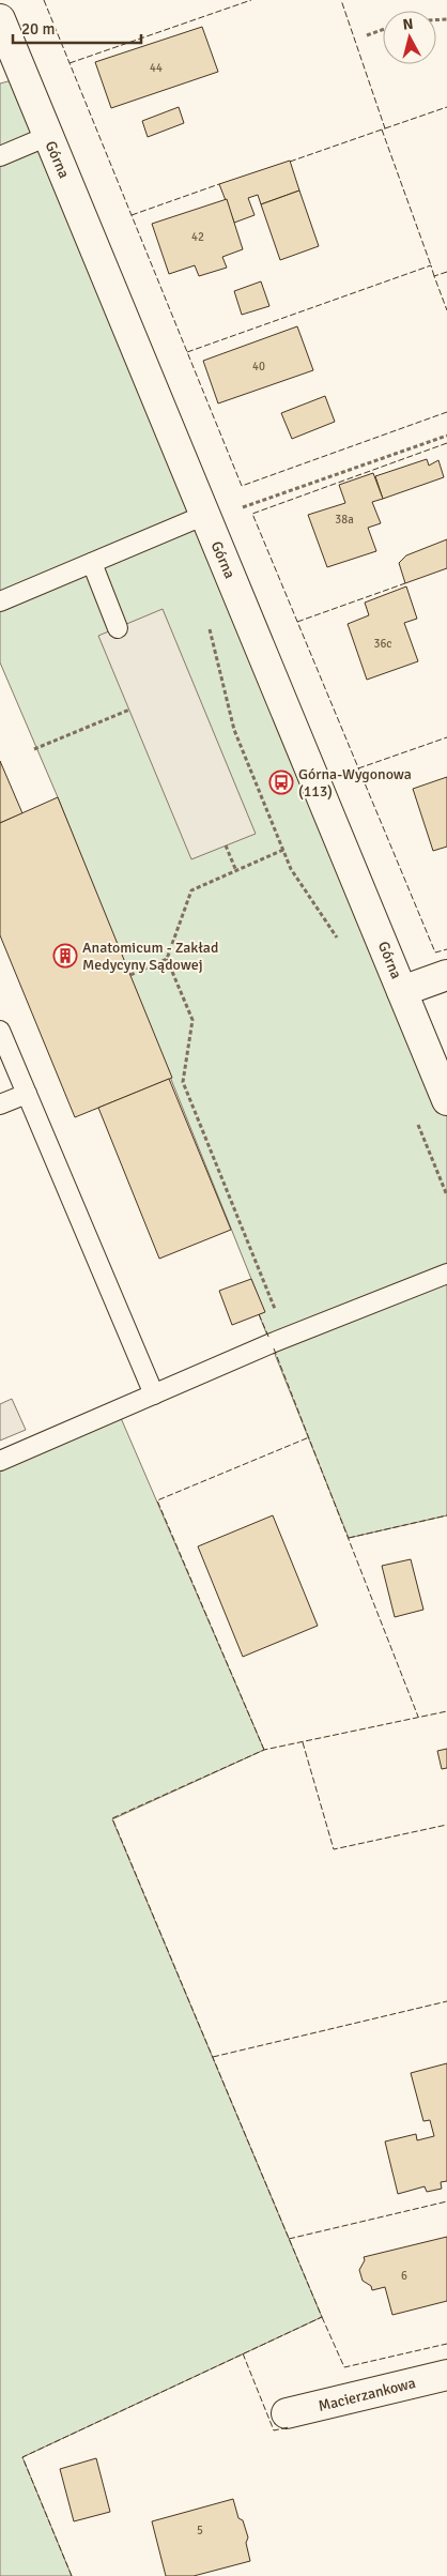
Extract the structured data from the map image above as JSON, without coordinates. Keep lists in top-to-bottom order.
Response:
{
  "streets": {
    "street": ["Górna", "Macierzankowa"]
  },
  "places": {
    "bus stop": ["Górna-Wygonowa (113)"],
    "building": ["Anatomicum - Zakład Medycyny Sądowej"]
  },
  "house_numbers": [
    "44",
    "42",
    "40",
    "38a",
    "36c",
    "6",
    "5"
  ],
  "scale_bar": "20 m",
  "north": "top"
}
